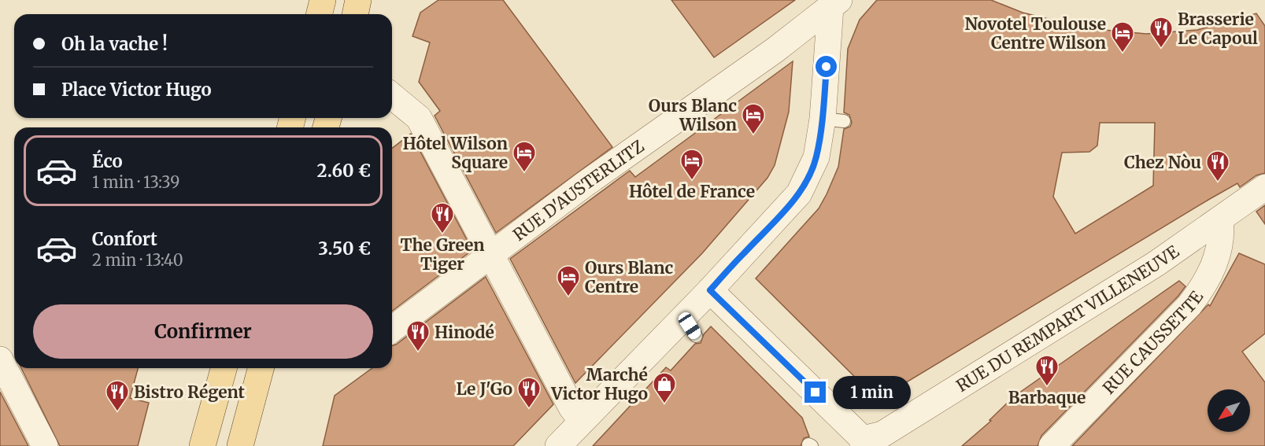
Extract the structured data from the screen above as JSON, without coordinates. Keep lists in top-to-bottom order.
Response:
{
  "streets": {
    "street": ["RUE D'AUSTERLITZ", "RUE DU REMPART VILLENEUVE", "RUE CAUSSETTE"]
  },
  "crossings": [
    ["RUE DU REMPART VILLENEUVE", "RUE CAUSSETTE"]
  ],
  "places": {
    "restaurant": [
      "Brasserie Le Capoul",
      "Chez Nòu",
      "The Green Tiger",
      "Hinodé",
      "Barbaque",
      "Le J'Go",
      "Bistro Régent"
    ],
    "hotel": [
      "Novotel Toulouse Centre Wilson",
      "Ours Blanc Wilson",
      "Hôtel Wilson Square",
      "Hôtel de France",
      "Ours Blanc Centre"
    ],
    "shop": ["Marché Victor Hugo"]
  },
  "north": "bottom left",
  "page": {
    "banner": ["Oh la vache !", "Place Victor Hugo"],
    "list": [
      {
        "name": "Éco",
        "note": "1 min · 13:39",
        "value": "2.60 €"
      },
      {
        "name": "Confort",
        "note": "2 min · 13:40",
        "value": "3.50 €"
      }
    ],
    "buttons": "Confirmer",
    "bubble": "1 min"
  }
}
